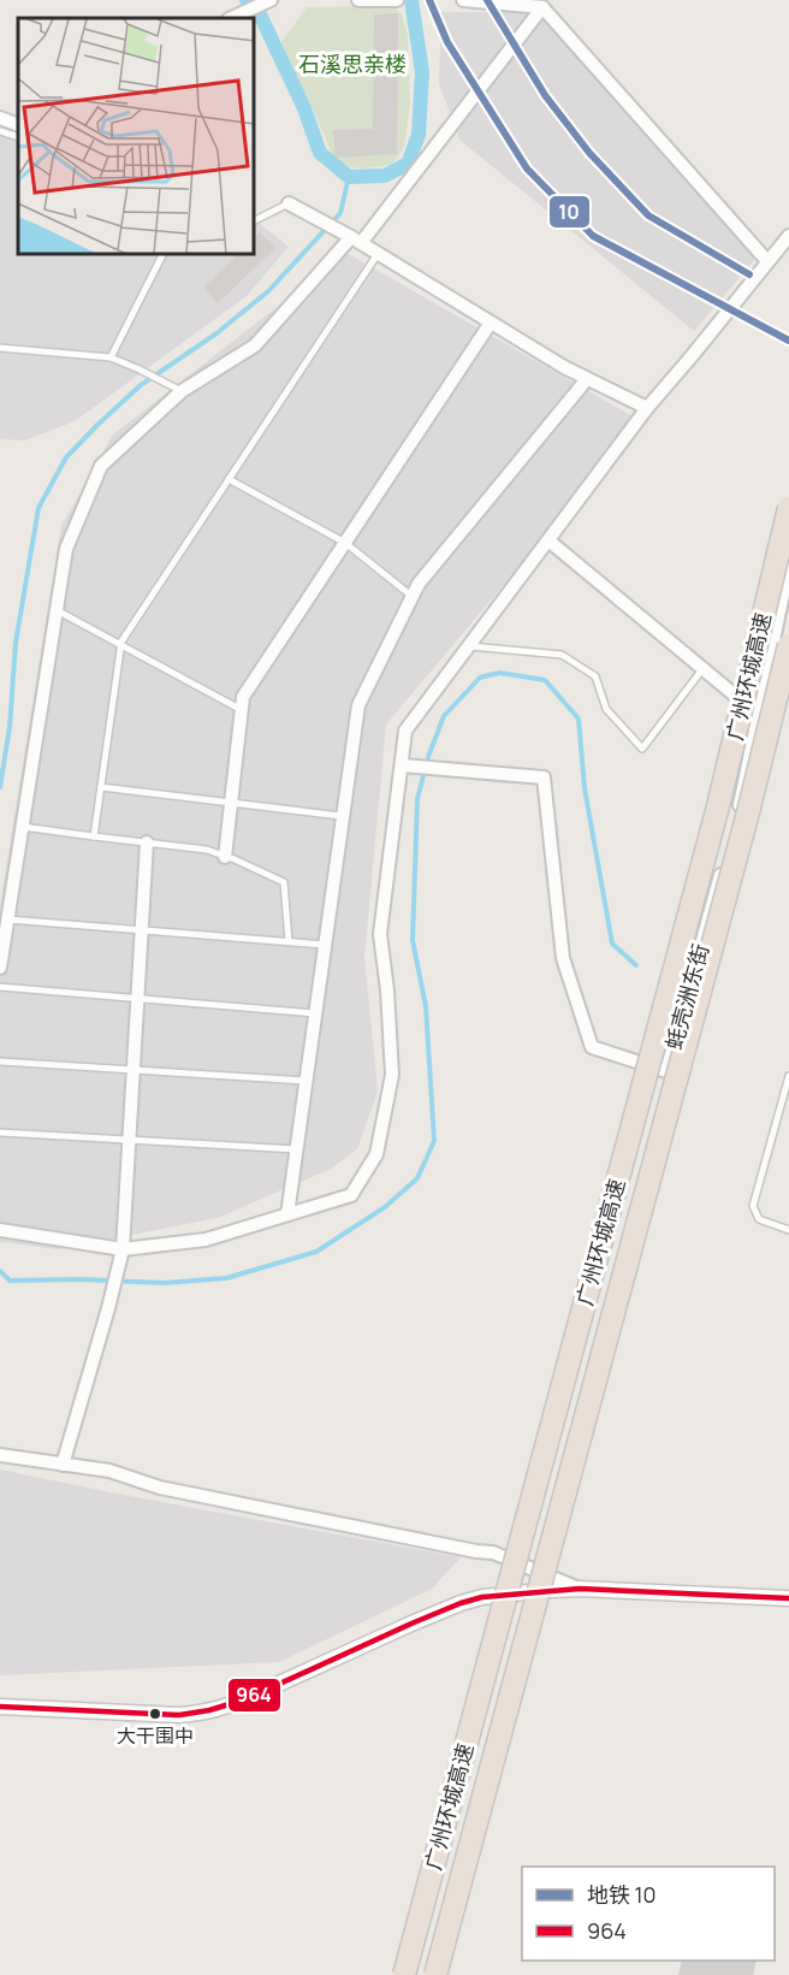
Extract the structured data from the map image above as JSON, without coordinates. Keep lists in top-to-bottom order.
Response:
{
  "streets": {
    "highway": ["广州环城高速"],
    "street": ["蚝壳洲东街"]
  },
  "parks": ["石溪思亲楼"],
  "places": ["大干围中"],
  "lines": ["metro line 10", "transit line 964"],
  "legend": ["地铁 10", "964"]
}
